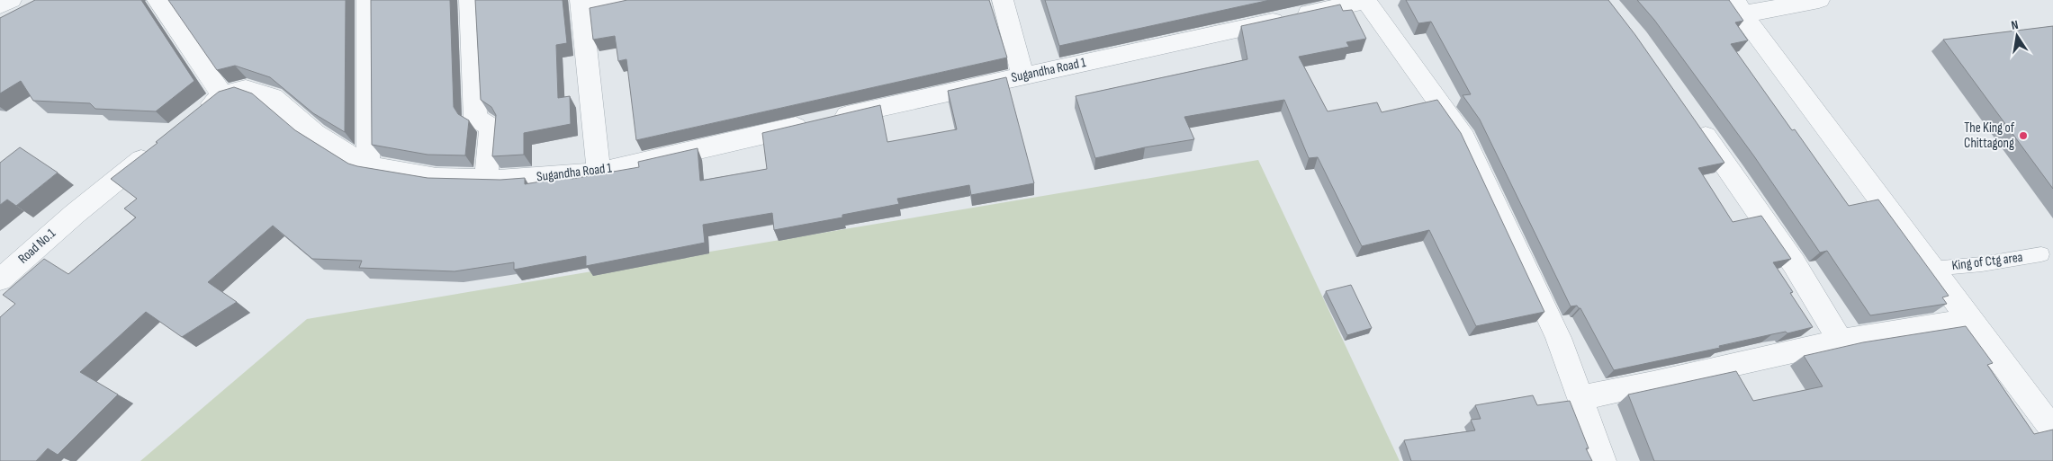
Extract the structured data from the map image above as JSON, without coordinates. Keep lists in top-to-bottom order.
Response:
{
  "streets": {
    "street": ["Sugandha Road 1", "Road No.1"],
    "lane": ["King of Ctg area"]
  },
  "places": ["The King of Chittagong"],
  "north": "top"
}
